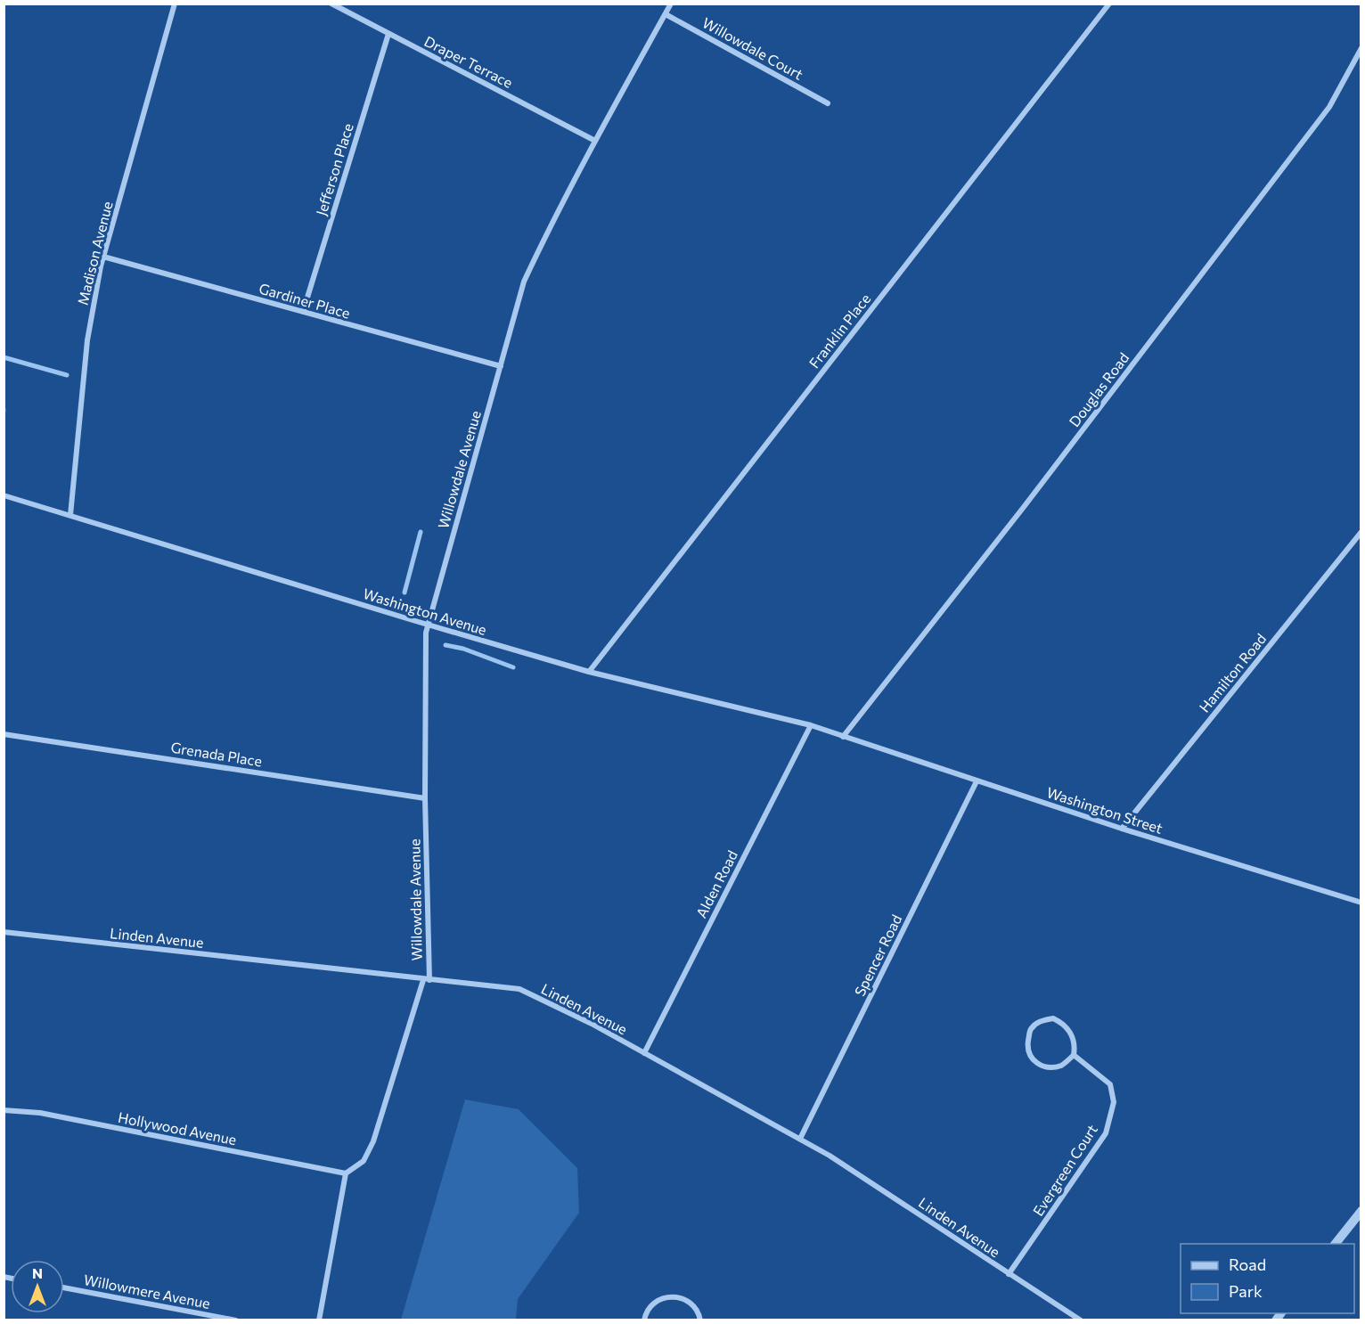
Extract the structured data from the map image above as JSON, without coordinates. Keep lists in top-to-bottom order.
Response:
{
  "streets": {
    "street": [
      "Willowdale Court",
      "Draper Terrace",
      "Jefferson Place",
      "Madison Avenue",
      "Gardiner Place",
      "Franklin Place",
      "Douglas Road",
      "Willowdale Avenue",
      "Washington Avenue",
      "Hamilton Road",
      "Grenada Place",
      "Washington Street",
      "Alden Road",
      "Linden Avenue",
      "Spencer Road",
      "Hollywood Avenue",
      "Evergreen Court",
      "Willowmere Avenue"
    ]
  },
  "crossings": [
    ["Willowdale Court", "Willowdale Avenue"],
    ["Draper Terrace", "Jefferson Place"],
    ["Draper Terrace", "Willowdale Avenue"],
    ["Jefferson Place", "Gardiner Place"],
    ["Madison Avenue", "Gardiner Place"],
    ["Madison Avenue", "Washington Avenue"],
    ["Gardiner Place", "Willowdale Avenue"],
    ["Franklin Place", "Washington Avenue"],
    ["Douglas Road", "Washington Avenue"],
    ["Douglas Road", "Washington Street"],
    ["Willowdale Avenue", "Washington Avenue"],
    ["Willowdale Avenue", "Grenada Place"],
    ["Willowdale Avenue", "Linden Avenue"],
    ["Willowdale Avenue", "Hollywood Avenue"],
    ["Washington Avenue", "Washington Street"],
    ["Washington Avenue", "Alden Road"],
    ["Hamilton Road", "Washington Street"],
    ["Washington Street", "Spencer Road"],
    ["Alden Road", "Linden Avenue"],
    ["Linden Avenue", "Spencer Road"],
    ["Linden Avenue", "Evergreen Court"]
  ],
  "legend": ["Road", "Park"],
  "north": "top"
}
